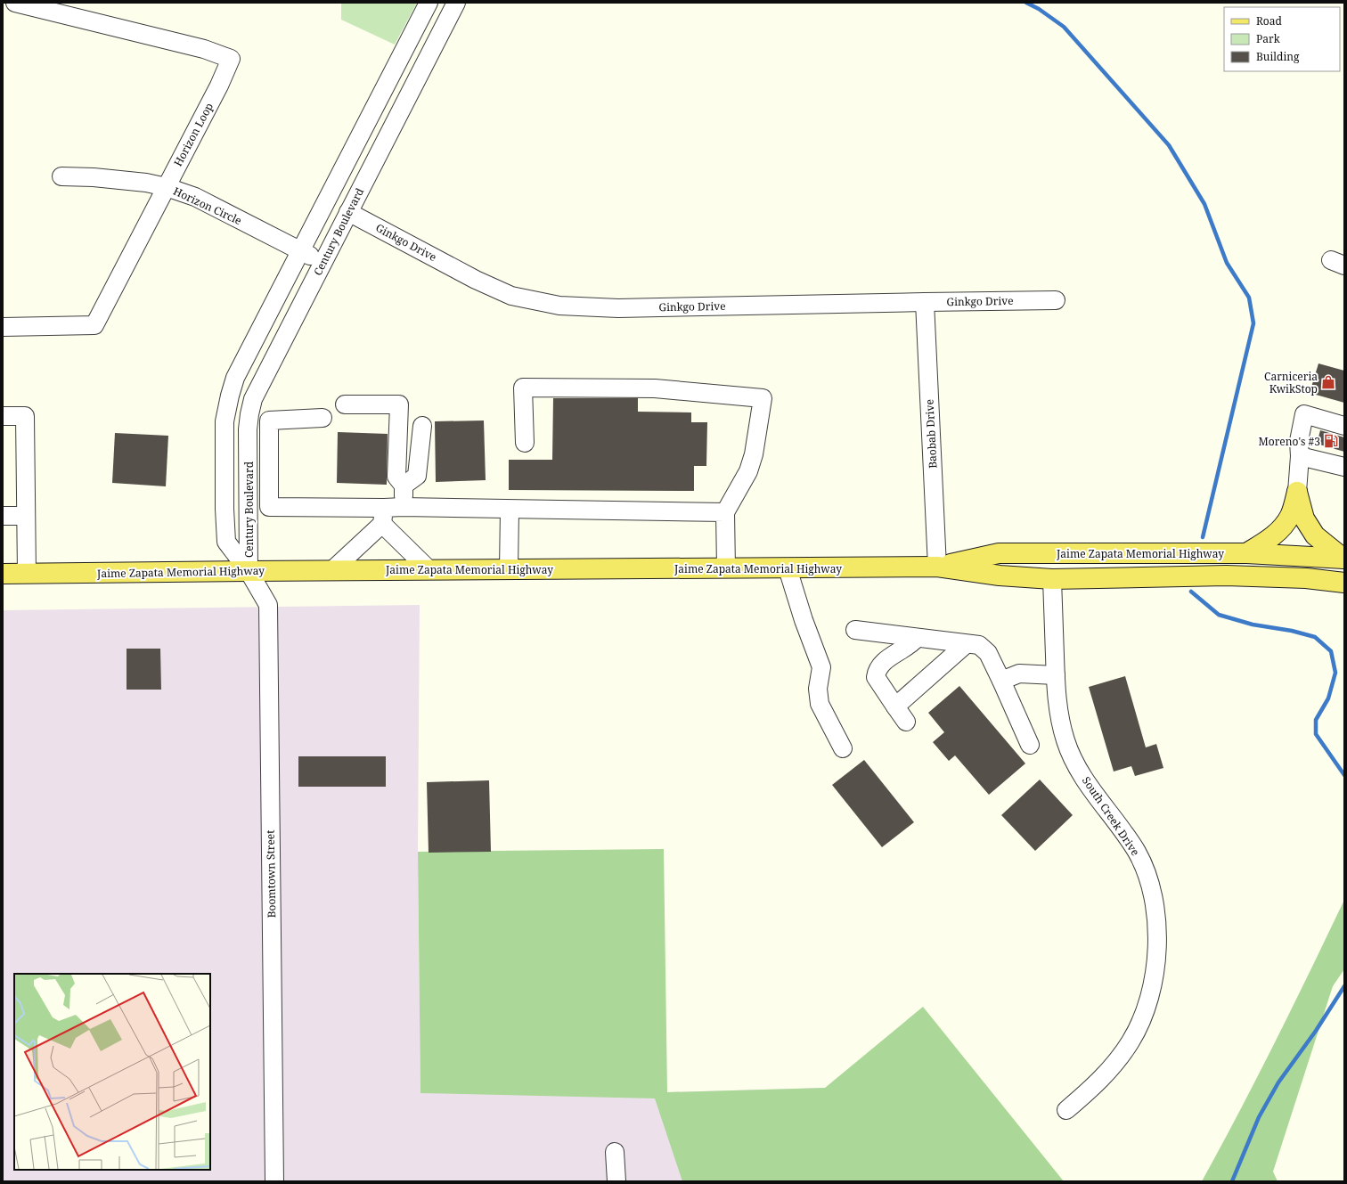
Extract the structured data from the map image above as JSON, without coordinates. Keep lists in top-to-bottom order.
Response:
{
  "streets": {
    "main road": ["Jaime Zapata Memorial Highway"],
    "street": [
      "Horizon Loop",
      "Horizon Circle",
      "Century Boulevard",
      "Ginkgo Drive",
      "Baobab Drive",
      "South Creek Drive",
      "Boomtown Street"
    ]
  },
  "crossings": [
    ["Horizon Loop", "Horizon Circle"],
    ["Horizon Circle", "Century Boulevard"],
    ["Century Boulevard", "Ginkgo Drive"],
    ["Century Boulevard", "Jaime Zapata Memorial Highway"],
    ["Century Boulevard", "Boomtown Street"],
    ["Ginkgo Drive", "Baobab Drive"],
    ["Baobab Drive", "Jaime Zapata Memorial Highway"],
    ["Jaime Zapata Memorial Highway", "South Creek Drive"],
    ["Jaime Zapata Memorial Highway", "Boomtown Street"]
  ],
  "places": {
    "shop": ["Carniceria KwikStop"],
    "fuel station": ["Moreno's #3"]
  },
  "legend": ["Road", "Park", "Building"]
}
